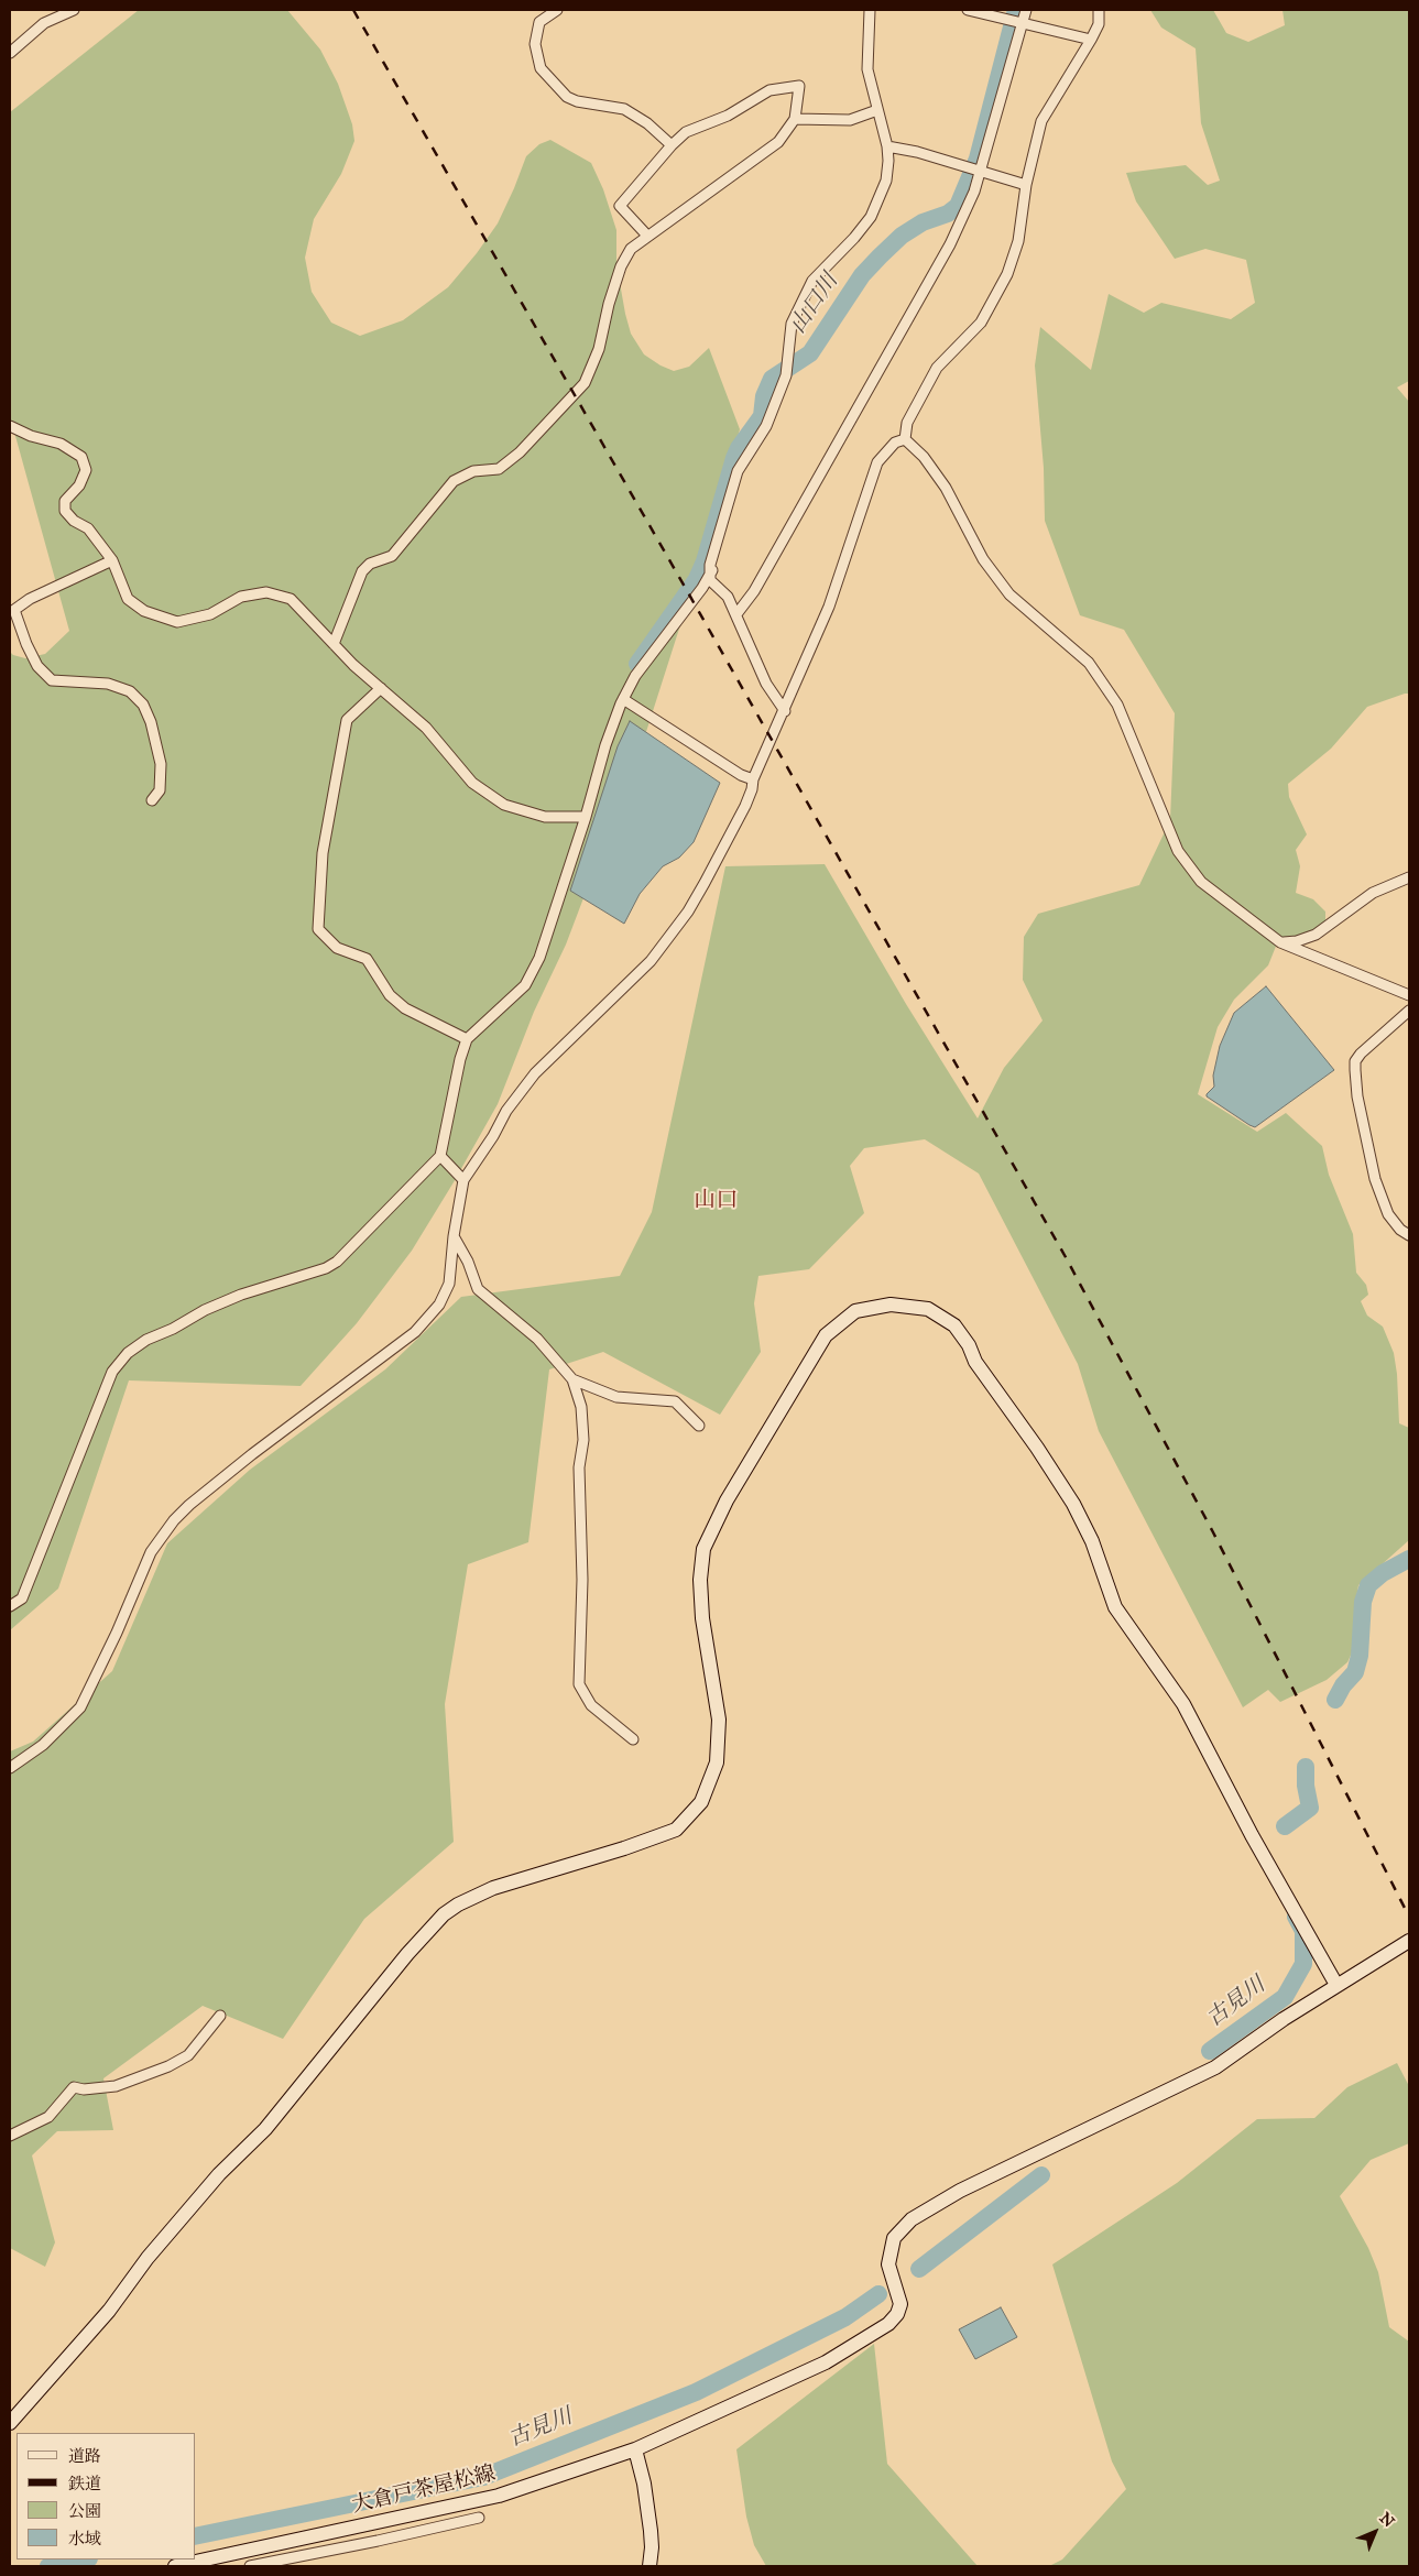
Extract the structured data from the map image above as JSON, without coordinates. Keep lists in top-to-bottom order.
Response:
{
  "streets": {
    "street": ["大倉戸茶屋松線"]
  },
  "districts": ["山口"],
  "water": ["山口川", "古見川"],
  "legend": [
    "道路",
    "鉄道",
    "公園",
    "水域"
  ],
  "north": "top right"
}
